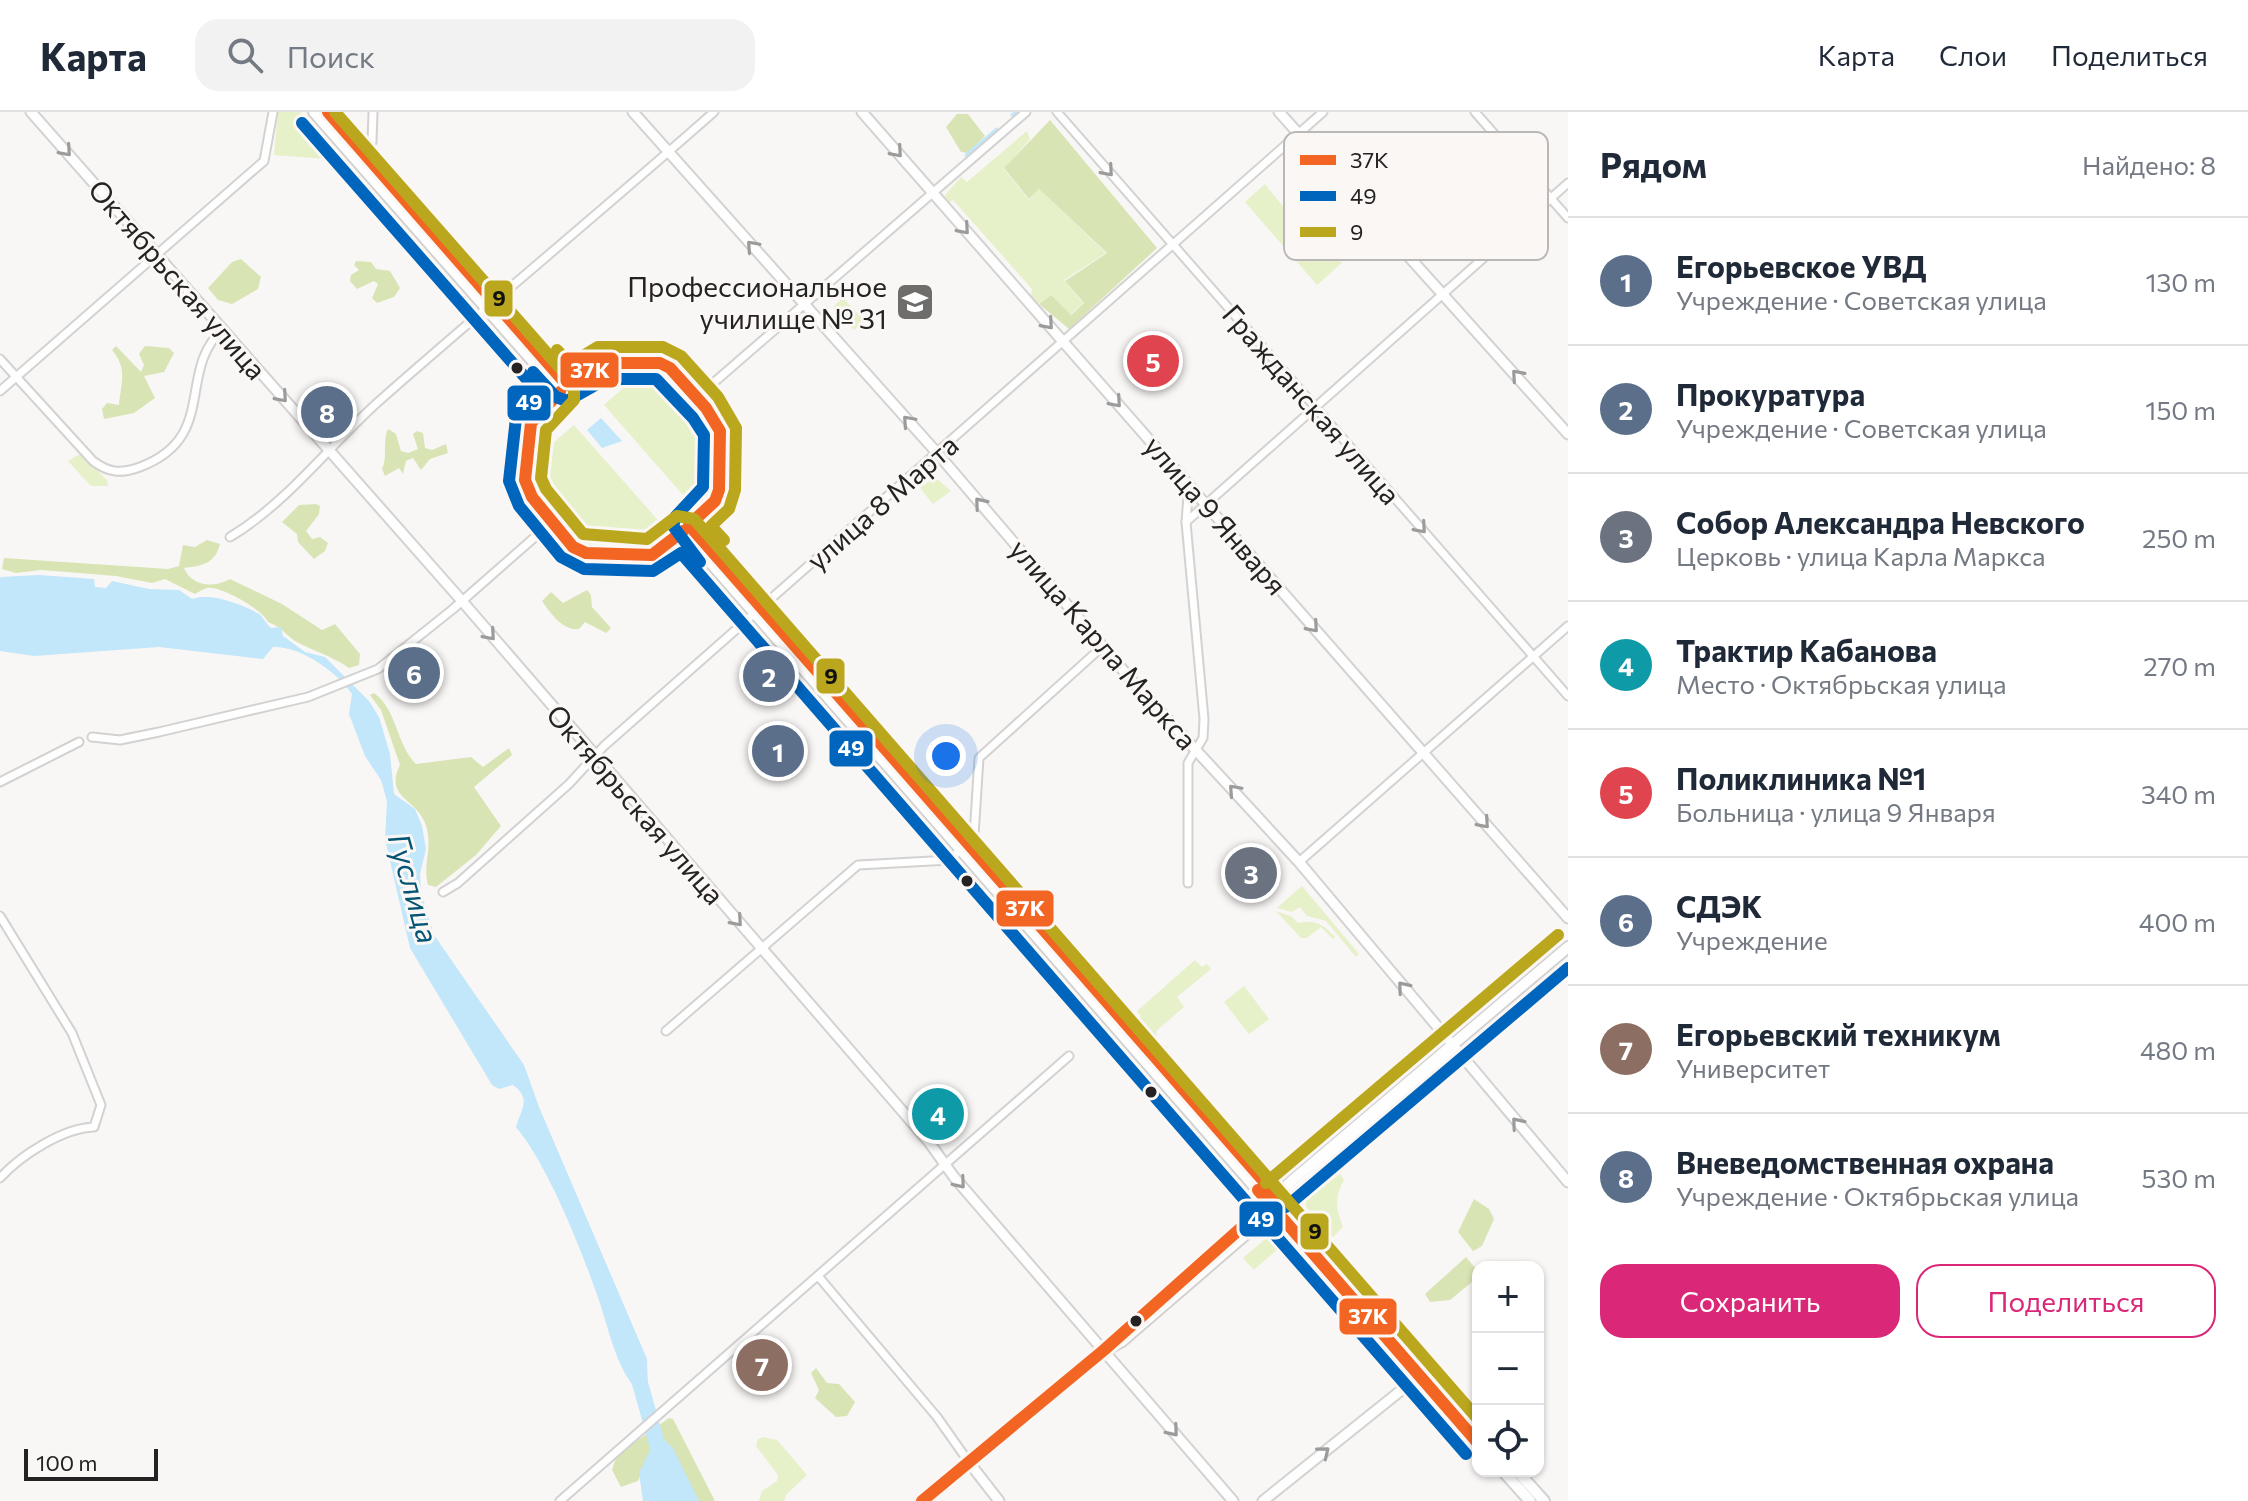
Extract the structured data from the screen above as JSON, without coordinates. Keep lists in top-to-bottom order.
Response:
{
  "streets": {
    "street": [
      "Октябрьская улица",
      "Гражданская улица",
      "улица 8 Марта",
      "улица 9 Января",
      "улица Карла Маркса"
    ]
  },
  "crossings": [
    ["Октябрьская улица", "улица 8 Марта"],
    ["Гражданская улица", "улица 8 Марта"],
    ["улица 8 Марта", "улица 9 Января"],
    ["улица 8 Марта", "улица Карла Маркса"]
  ],
  "one_way": [
    "Октябрьская улица",
    "Гражданская улица",
    "улица 9 Января",
    "улица Карла Маркса"
  ],
  "water": ["Гуслица"],
  "places": {
    "school or university": ["Профессиональное училище № 31"]
  },
  "lines": ["transit line 37К", "transit line 9", "transit line 49"],
  "legend": ["37К", "49", "9"],
  "scale_bar": "100 m",
  "page": {
    "header": "Карта",
    "search": "Поиск",
    "nav": ["Карта", "Слои", "Поделиться"],
    "heading": ["Рядом", "Найдено: 8"],
    "list": [
      {
        "mark": "1",
        "name": "Егорьевское УВД",
        "note": "Учреждение · Советская улица",
        "value": "130 m"
      },
      {
        "mark": "2",
        "name": "Прокуратура",
        "note": "Учреждение · Советская улица",
        "value": "150 m"
      },
      {
        "mark": "3",
        "name": "Собор Александра Невского",
        "note": "Церковь · улица Карла Маркса",
        "value": "250 m"
      },
      {
        "mark": "4",
        "name": "Трактир Кабанова",
        "note": "Место · Октябрьская улица",
        "value": "270 m"
      },
      {
        "mark": "5",
        "name": "Поликлиника №1",
        "note": "Больница · улица 9 Января",
        "value": "340 m"
      },
      {
        "mark": "6",
        "name": "СДЭК",
        "note": "Учреждение",
        "value": "400 m"
      },
      {
        "mark": "7",
        "name": "Егорьевский техникум",
        "note": "Университет",
        "value": "480 m"
      },
      {
        "mark": "8",
        "name": "Вневедомственная охрана",
        "note": "Учреждение · Октябрьская улица",
        "value": "530 m"
      }
    ],
    "pins": [
      "5",
      "8",
      "6",
      "2",
      "1",
      "3",
      "4",
      "7"
    ],
    "buttons": ["Сохранить", "Поделиться"],
    "map_buttons": ["+", "−"],
    "scale": "100 m"
  }
}
